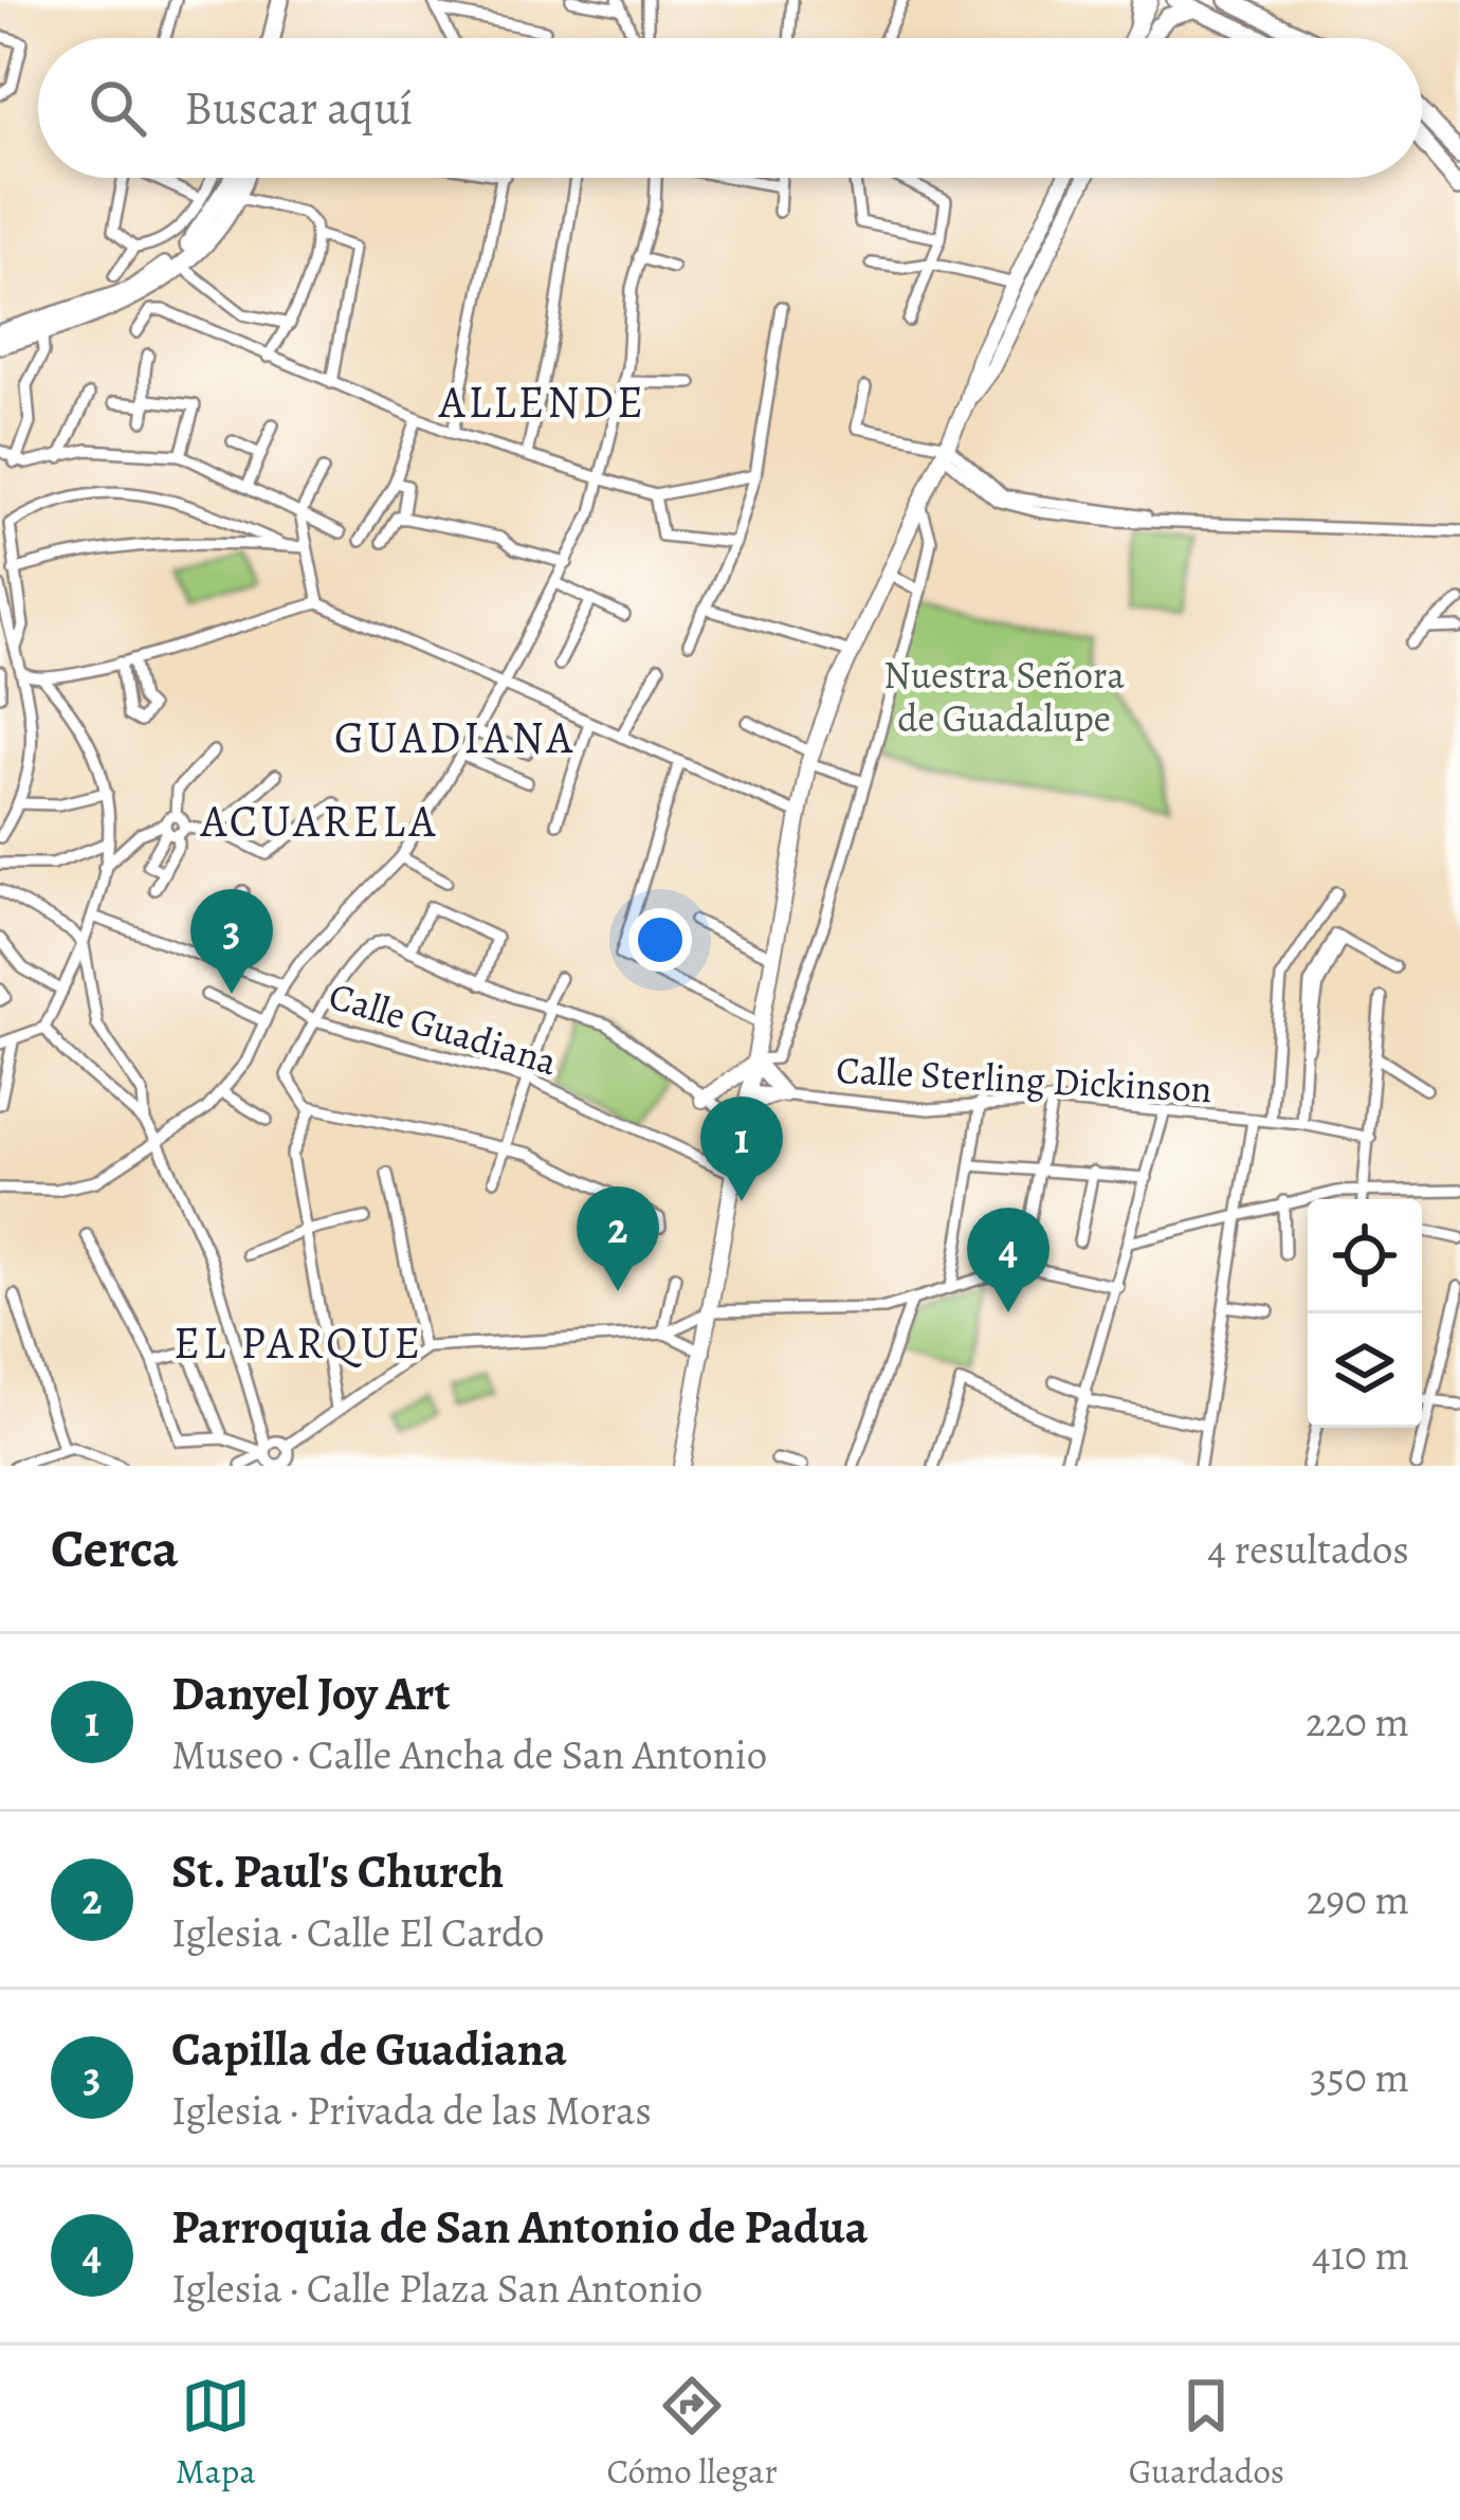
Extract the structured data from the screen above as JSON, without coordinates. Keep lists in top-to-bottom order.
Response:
{
  "streets": {
    "street": ["Calle Guadiana", "Calle Sterling Dickinson"]
  },
  "districts": [
    "ALLENDE",
    "GUADIANA",
    "ACUARELA",
    "EL PARQUE"
  ],
  "parks": ["Nuestra Señora de Guadalupe"],
  "page": {
    "search": "Buscar aquí",
    "pins": [
      "3",
      "1",
      "2",
      "4"
    ],
    "heading": ["Cerca", "4 resultados"],
    "list": [
      {
        "mark": "1",
        "name": "Danyel Joy Art",
        "note": "Museo · Calle Ancha de San Antonio",
        "value": "220 m"
      },
      {
        "mark": "2",
        "name": "St. Paul's Church",
        "note": "Iglesia · Calle El Cardo",
        "value": "290 m"
      },
      {
        "mark": "3",
        "name": "Capilla de Guadiana",
        "note": "Iglesia · Privada de las Moras",
        "value": "350 m"
      },
      {
        "mark": "4",
        "name": "Parroquia de San Antonio de Padua",
        "note": "Iglesia · Calle Plaza San Antonio",
        "value": "410 m"
      }
    ],
    "nav": ["Mapa", "Cómo llegar", "Guardados"]
  }
}
